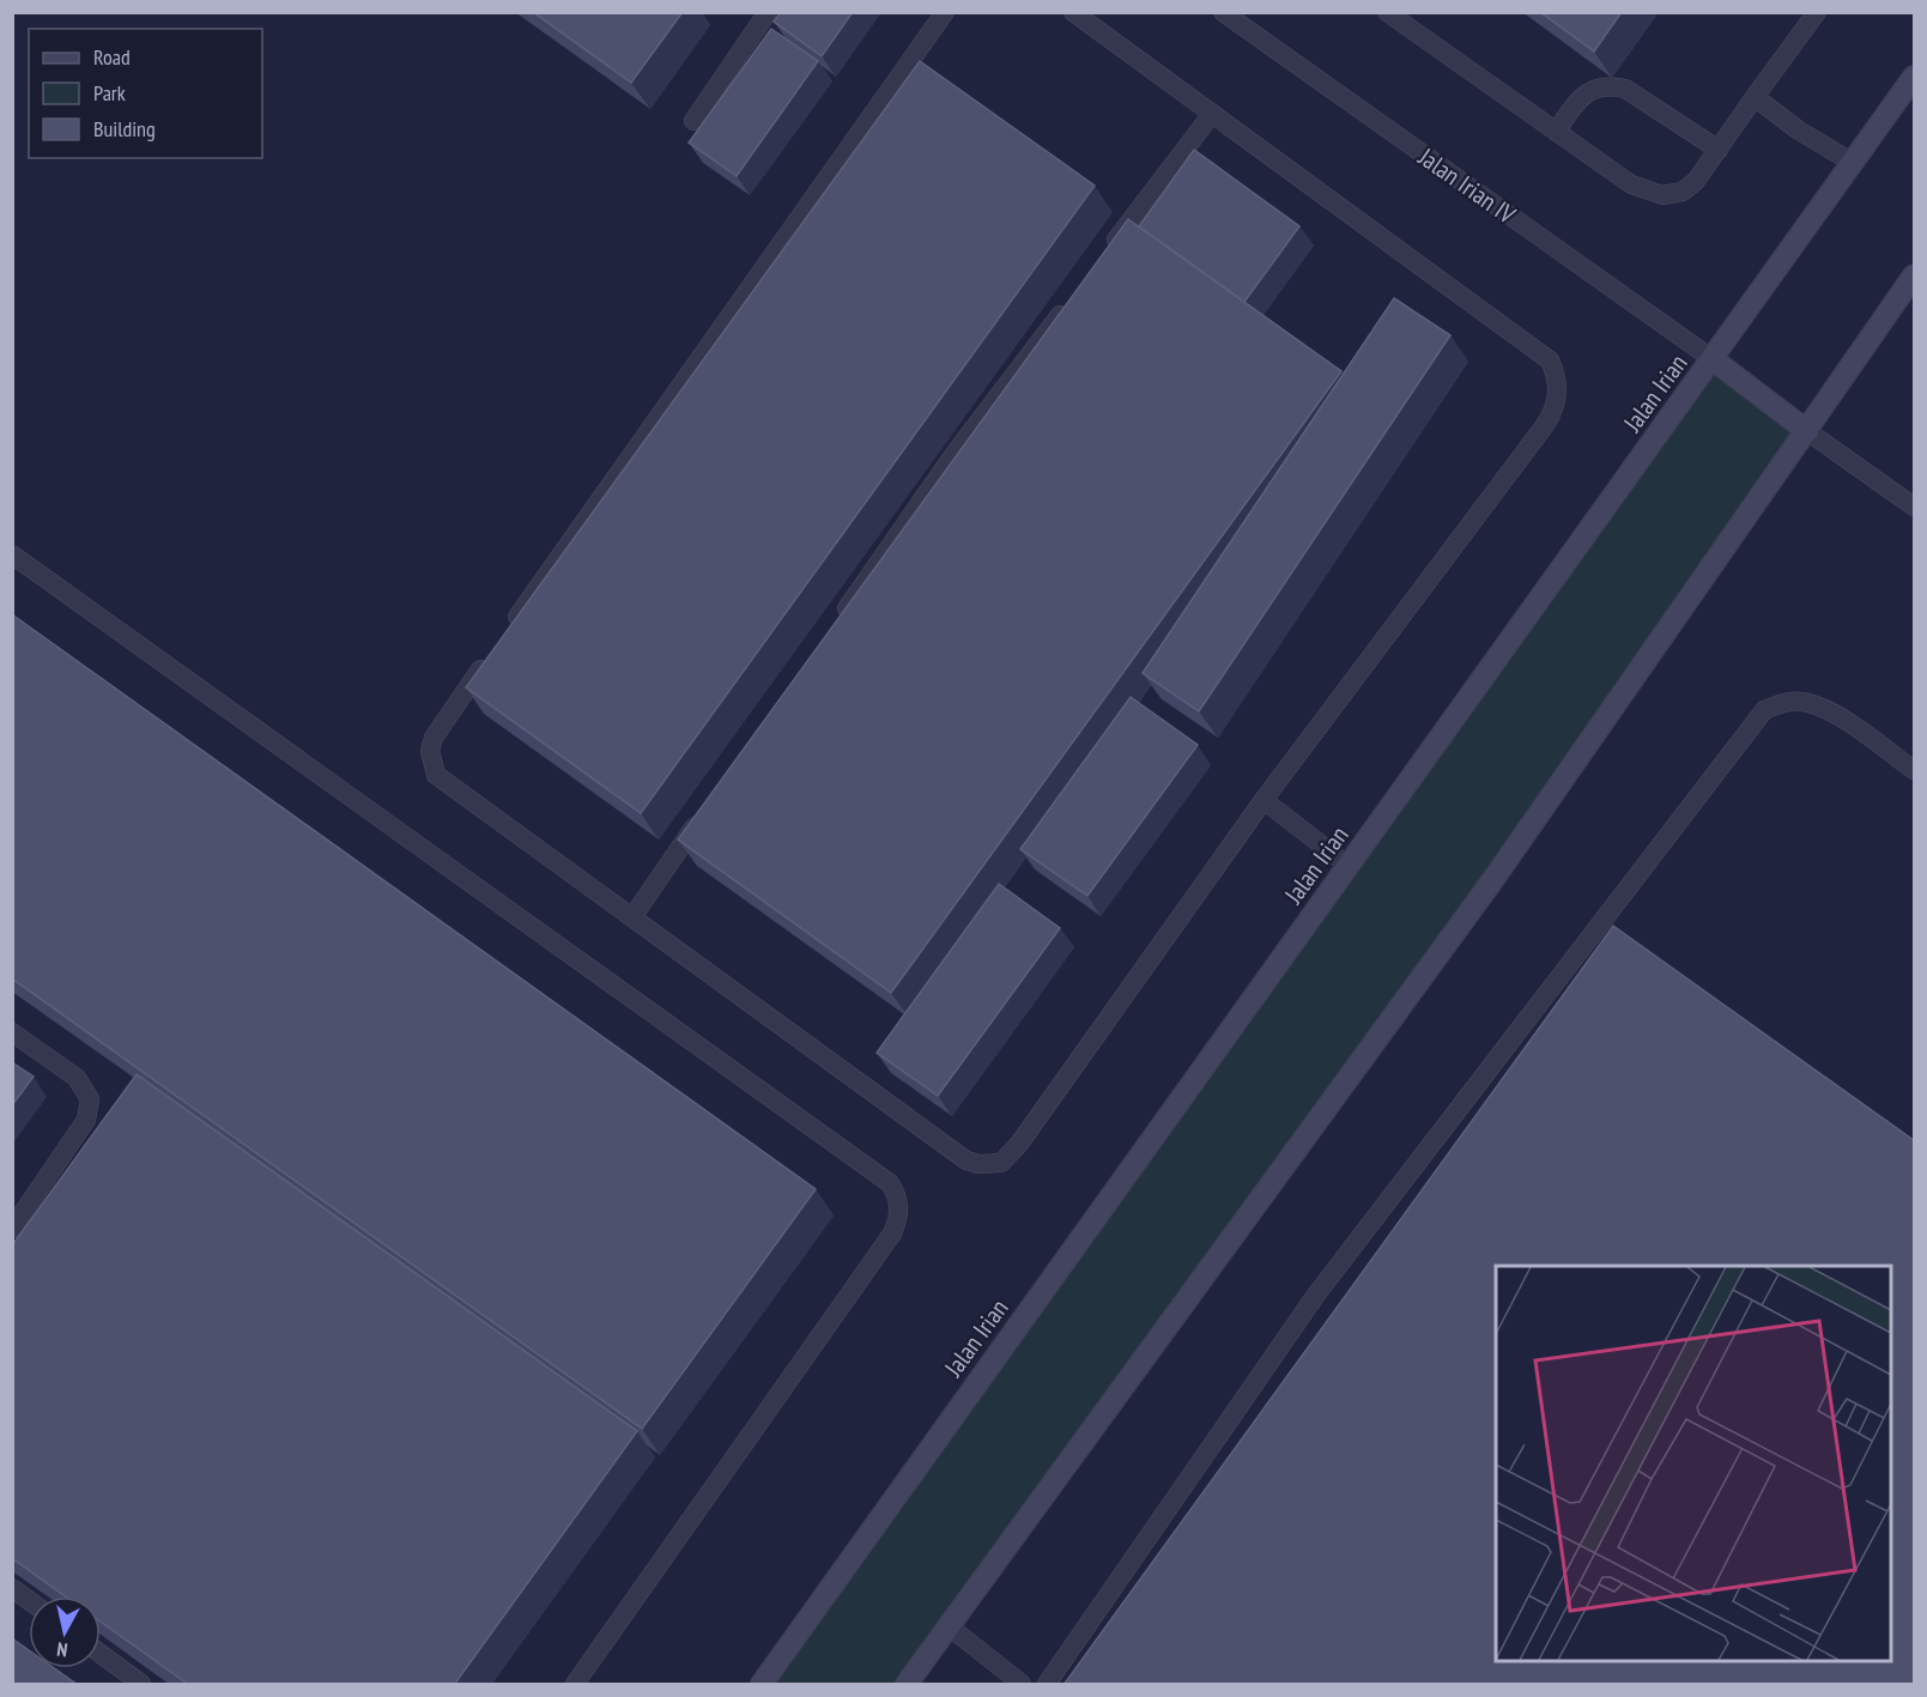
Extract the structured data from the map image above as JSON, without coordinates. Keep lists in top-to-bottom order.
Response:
{
  "streets": {
    "street": ["Jalan Irian"],
    "lane": ["Jalan Irian IV"]
  },
  "crossings": [
    ["Jalan Irian IV", "Jalan Irian"]
  ],
  "legend": ["Road", "Park", "Building"],
  "north": "bottom"
}
